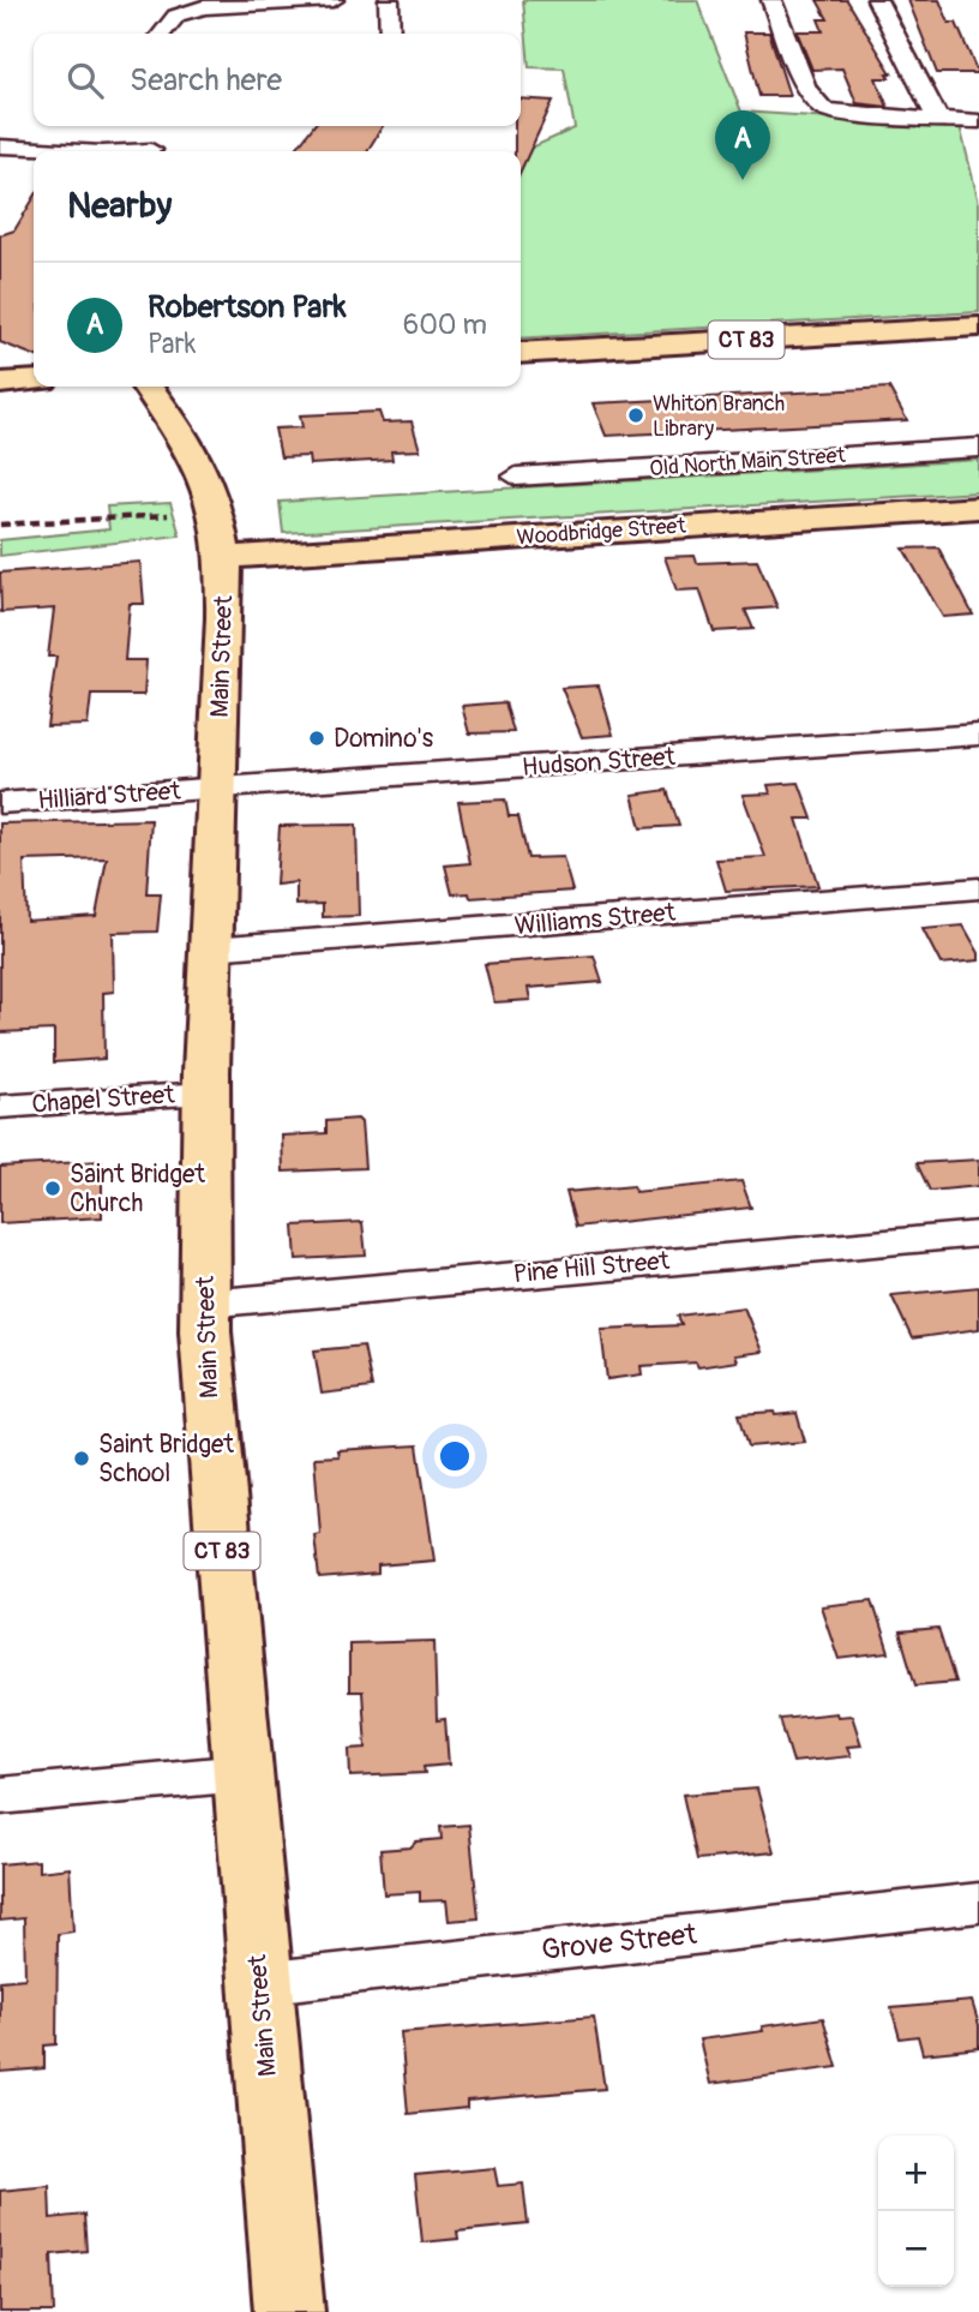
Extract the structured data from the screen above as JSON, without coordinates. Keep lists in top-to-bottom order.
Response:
{
  "streets": {
    "main road": ["CT 83", "Woodbridge Street", "Main Street"],
    "street": [
      "Old North Main Street",
      "Hudson Street",
      "Hilliard Street",
      "Williams Street",
      "Chapel Street",
      "Pine Hill Street",
      "Grove Street"
    ]
  },
  "crossings": [
    ["Woodbridge Street", "Main Street"],
    ["Main Street", "Hudson Street"],
    ["Main Street", "Hilliard Street"],
    ["Main Street", "Williams Street"],
    ["Main Street", "Chapel Street"],
    ["Main Street", "Pine Hill Street"],
    ["Main Street", "Grove Street"],
    ["Hudson Street", "Hilliard Street"]
  ],
  "places": [
    "Whiton Branch Library",
    "Domino's",
    "Saint Bridget Church",
    "Saint Bridget School"
  ],
  "page": {
    "search": "Search here",
    "pins": "A",
    "heading": "Nearby",
    "list": [
      {
        "mark": "A",
        "name": "Robertson Park",
        "note": "Park",
        "value": "600 m"
      }
    ],
    "map_buttons": ["+", "−"]
  }
}
